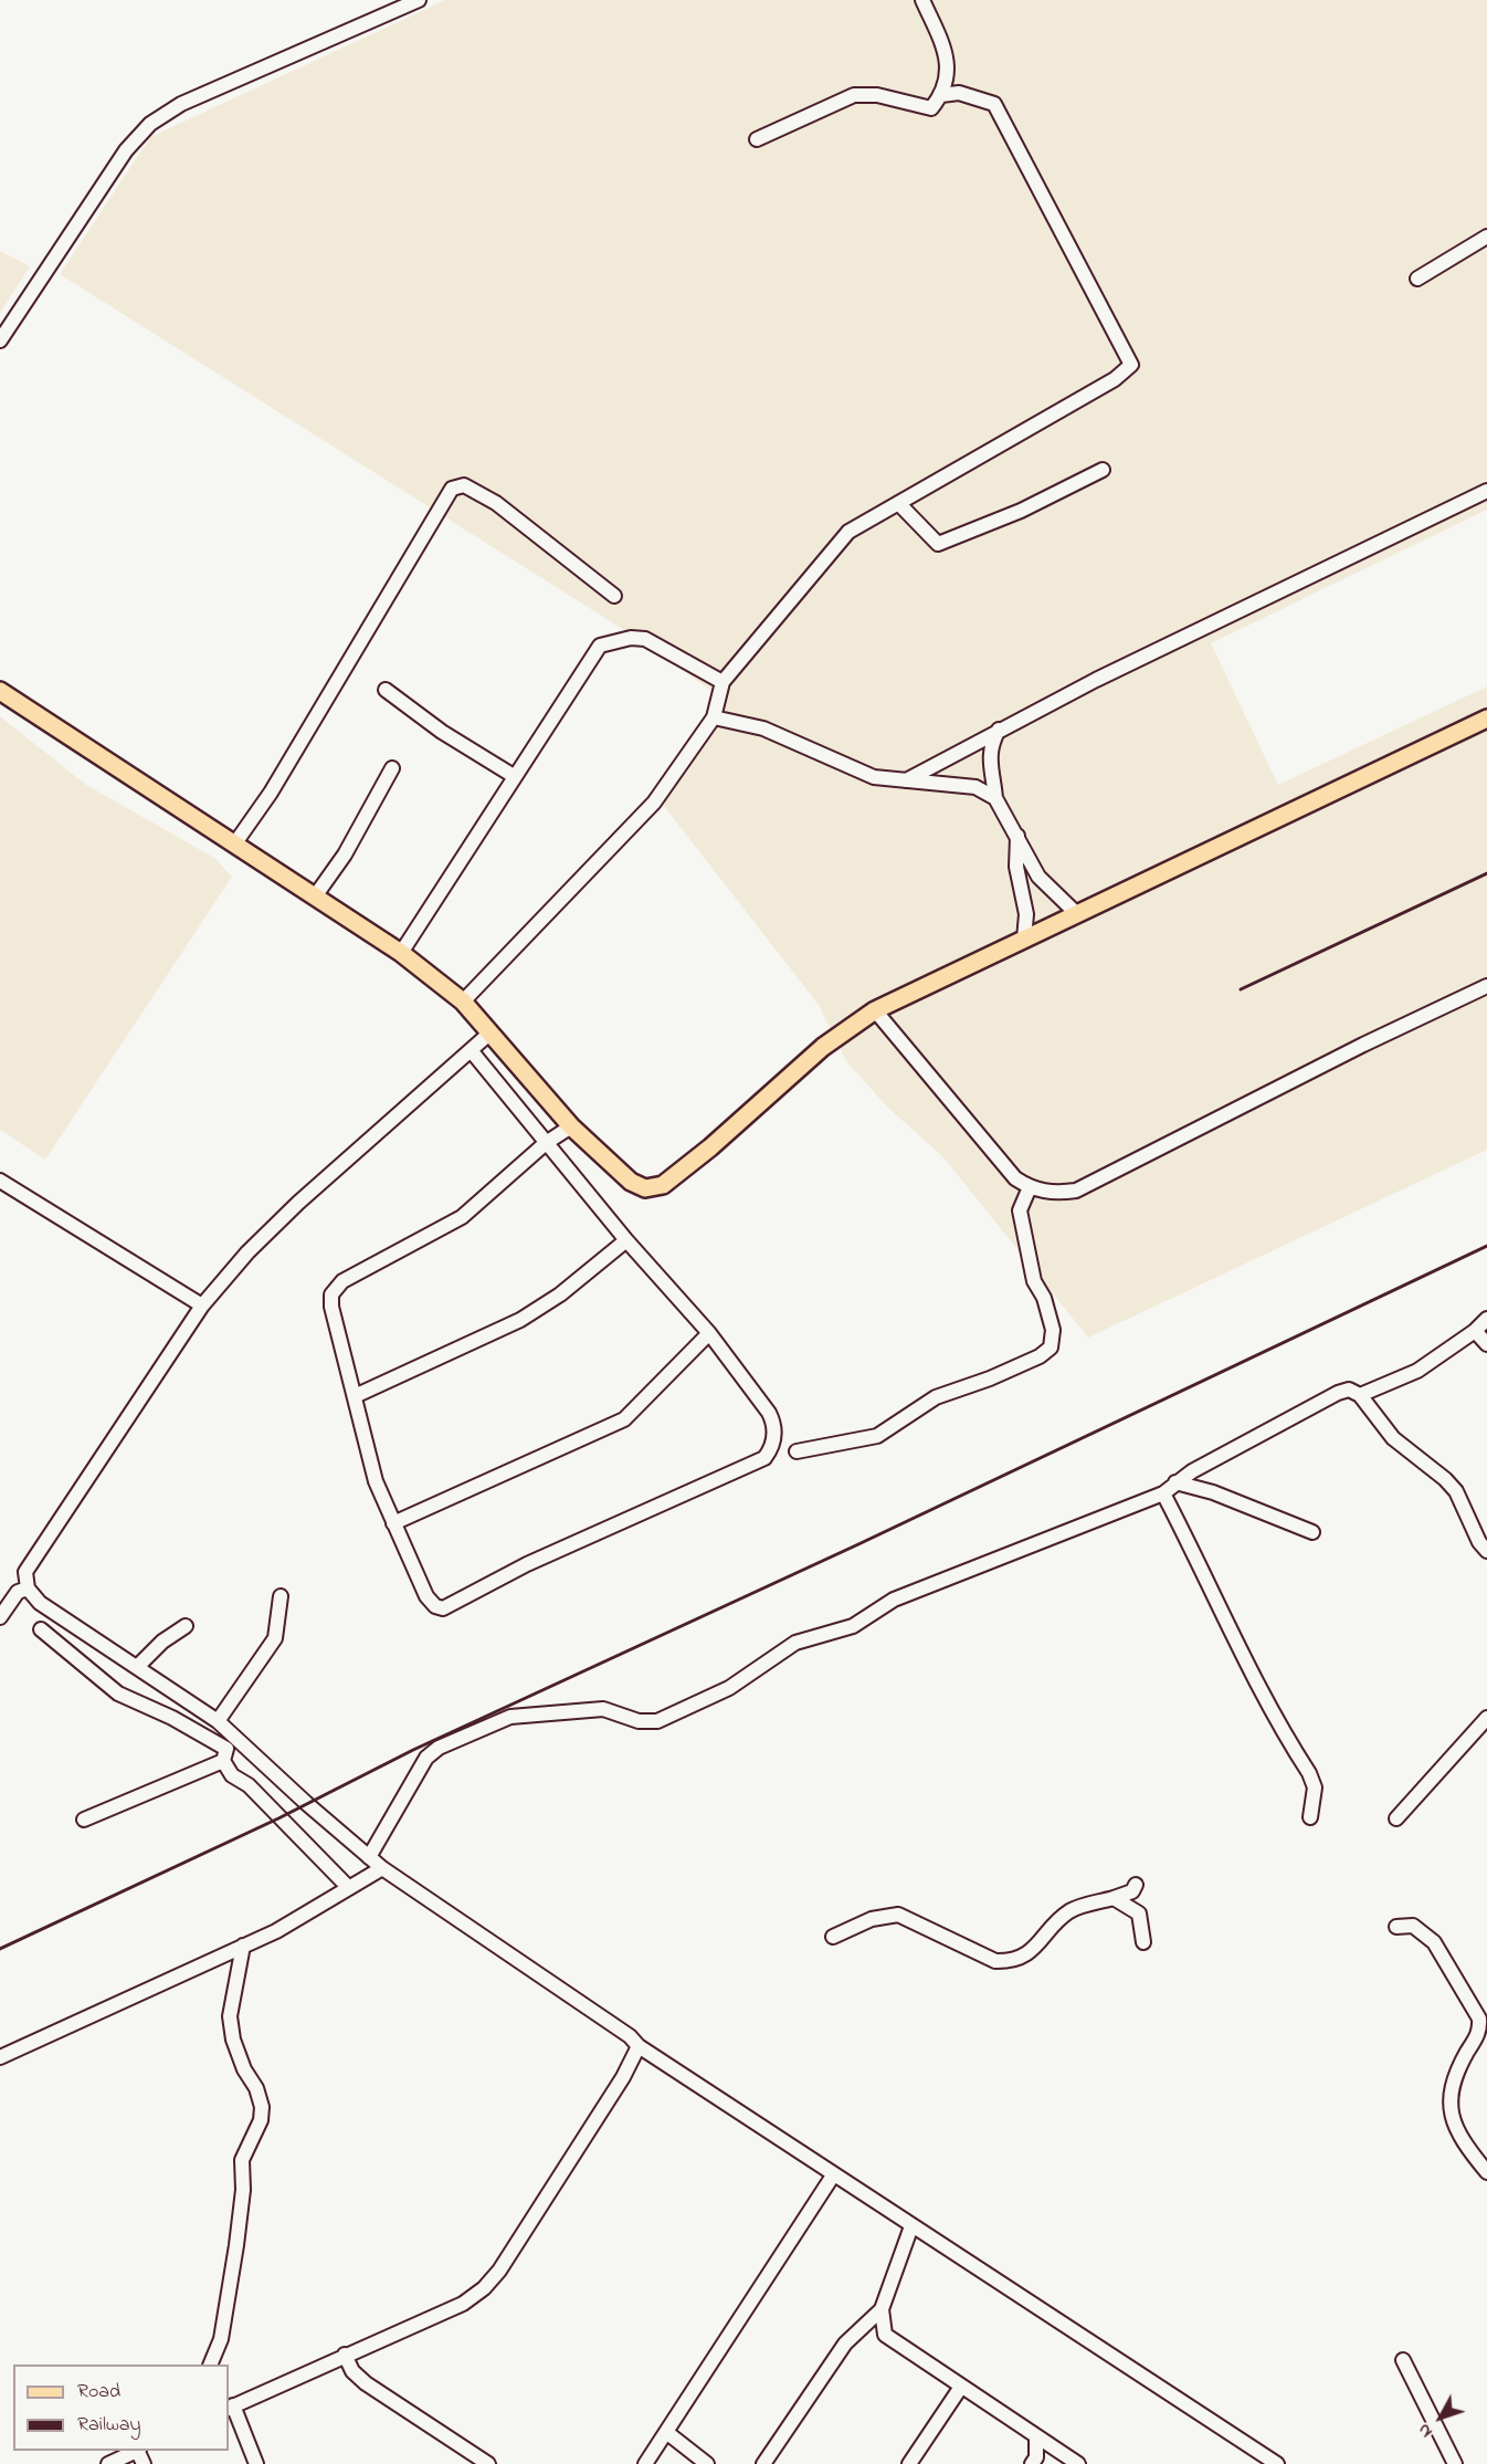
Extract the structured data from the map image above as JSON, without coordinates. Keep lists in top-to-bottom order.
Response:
{
  "legend": ["Road", "Railway"],
  "north": "bottom left"
}
